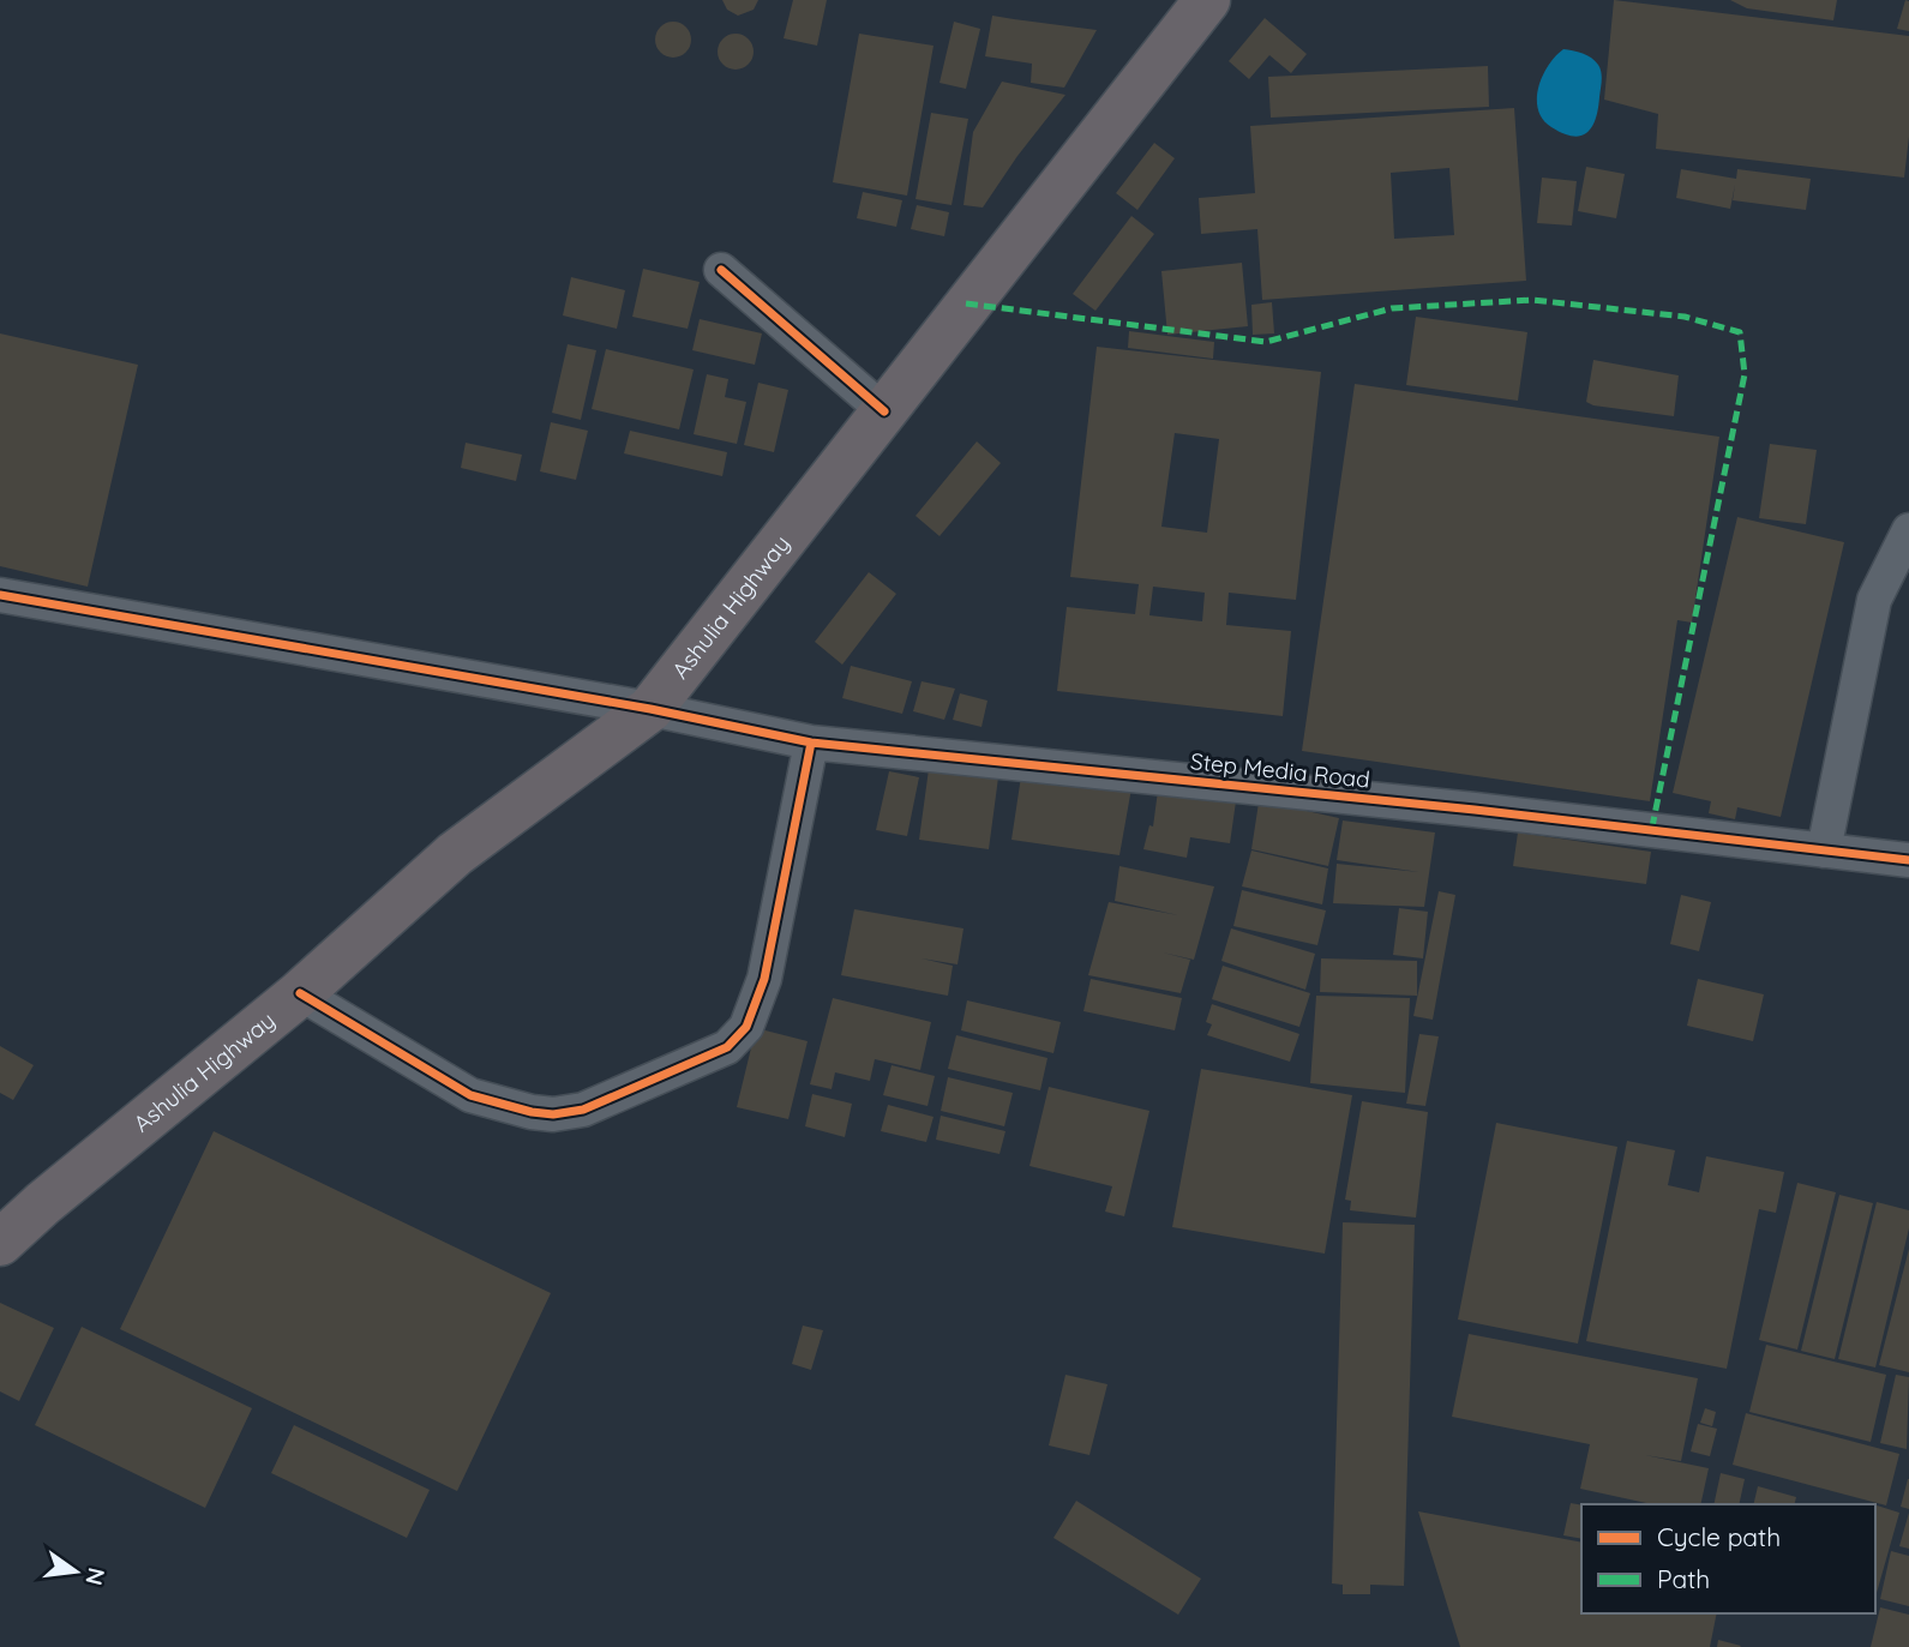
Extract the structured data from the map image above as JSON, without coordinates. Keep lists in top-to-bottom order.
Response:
{
  "streets": {
    "highway": ["Ashulia Highway"],
    "street": ["Step Media Road"]
  },
  "crossings": [
    ["Ashulia Highway", "Step Media Road"]
  ],
  "legend": ["Cycle path", "Path"],
  "north": "right"
}
